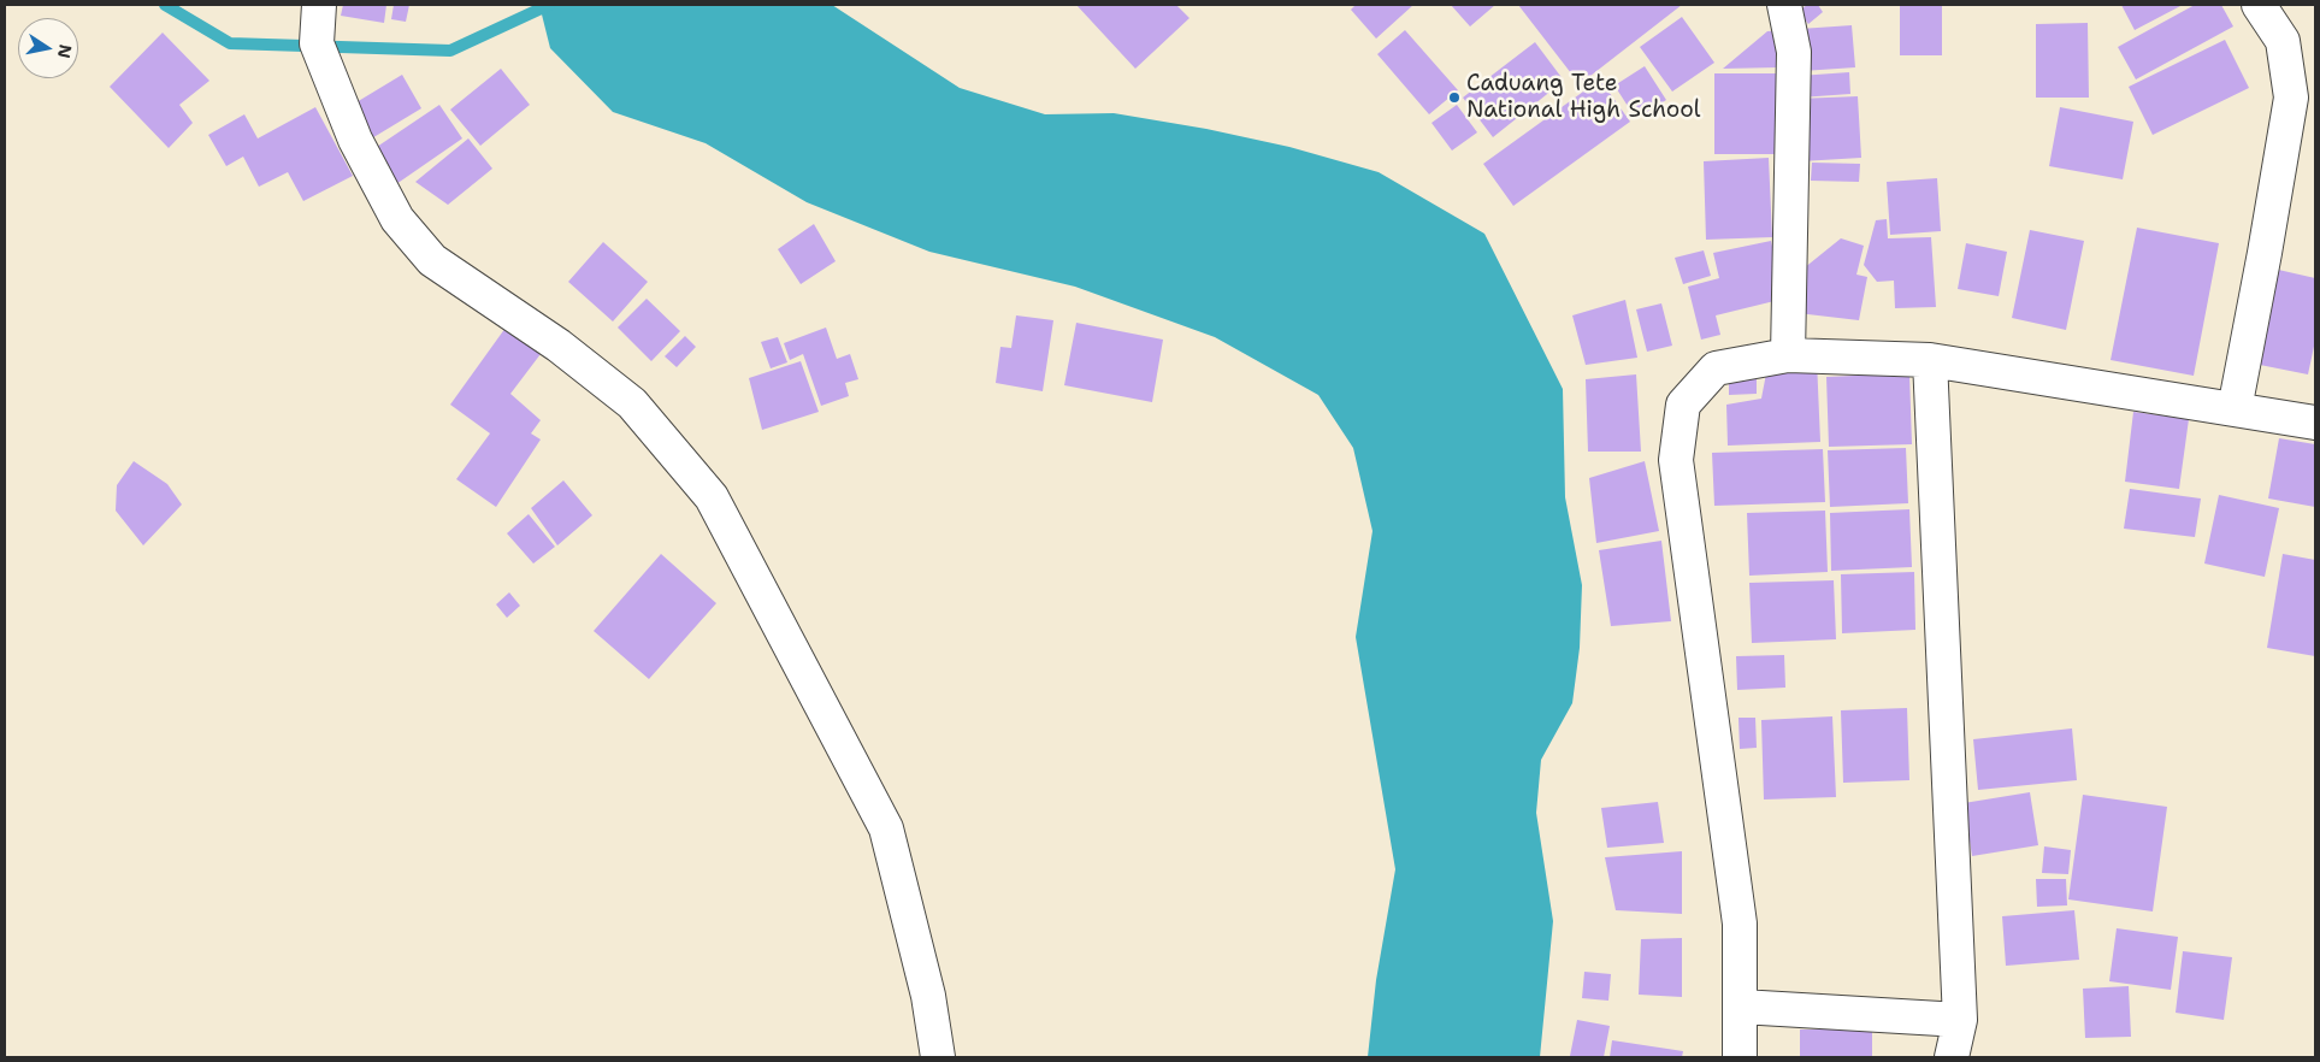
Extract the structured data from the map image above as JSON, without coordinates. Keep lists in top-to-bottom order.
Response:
{
  "places": ["Caduang Tete National High School"],
  "north": "right"
}
